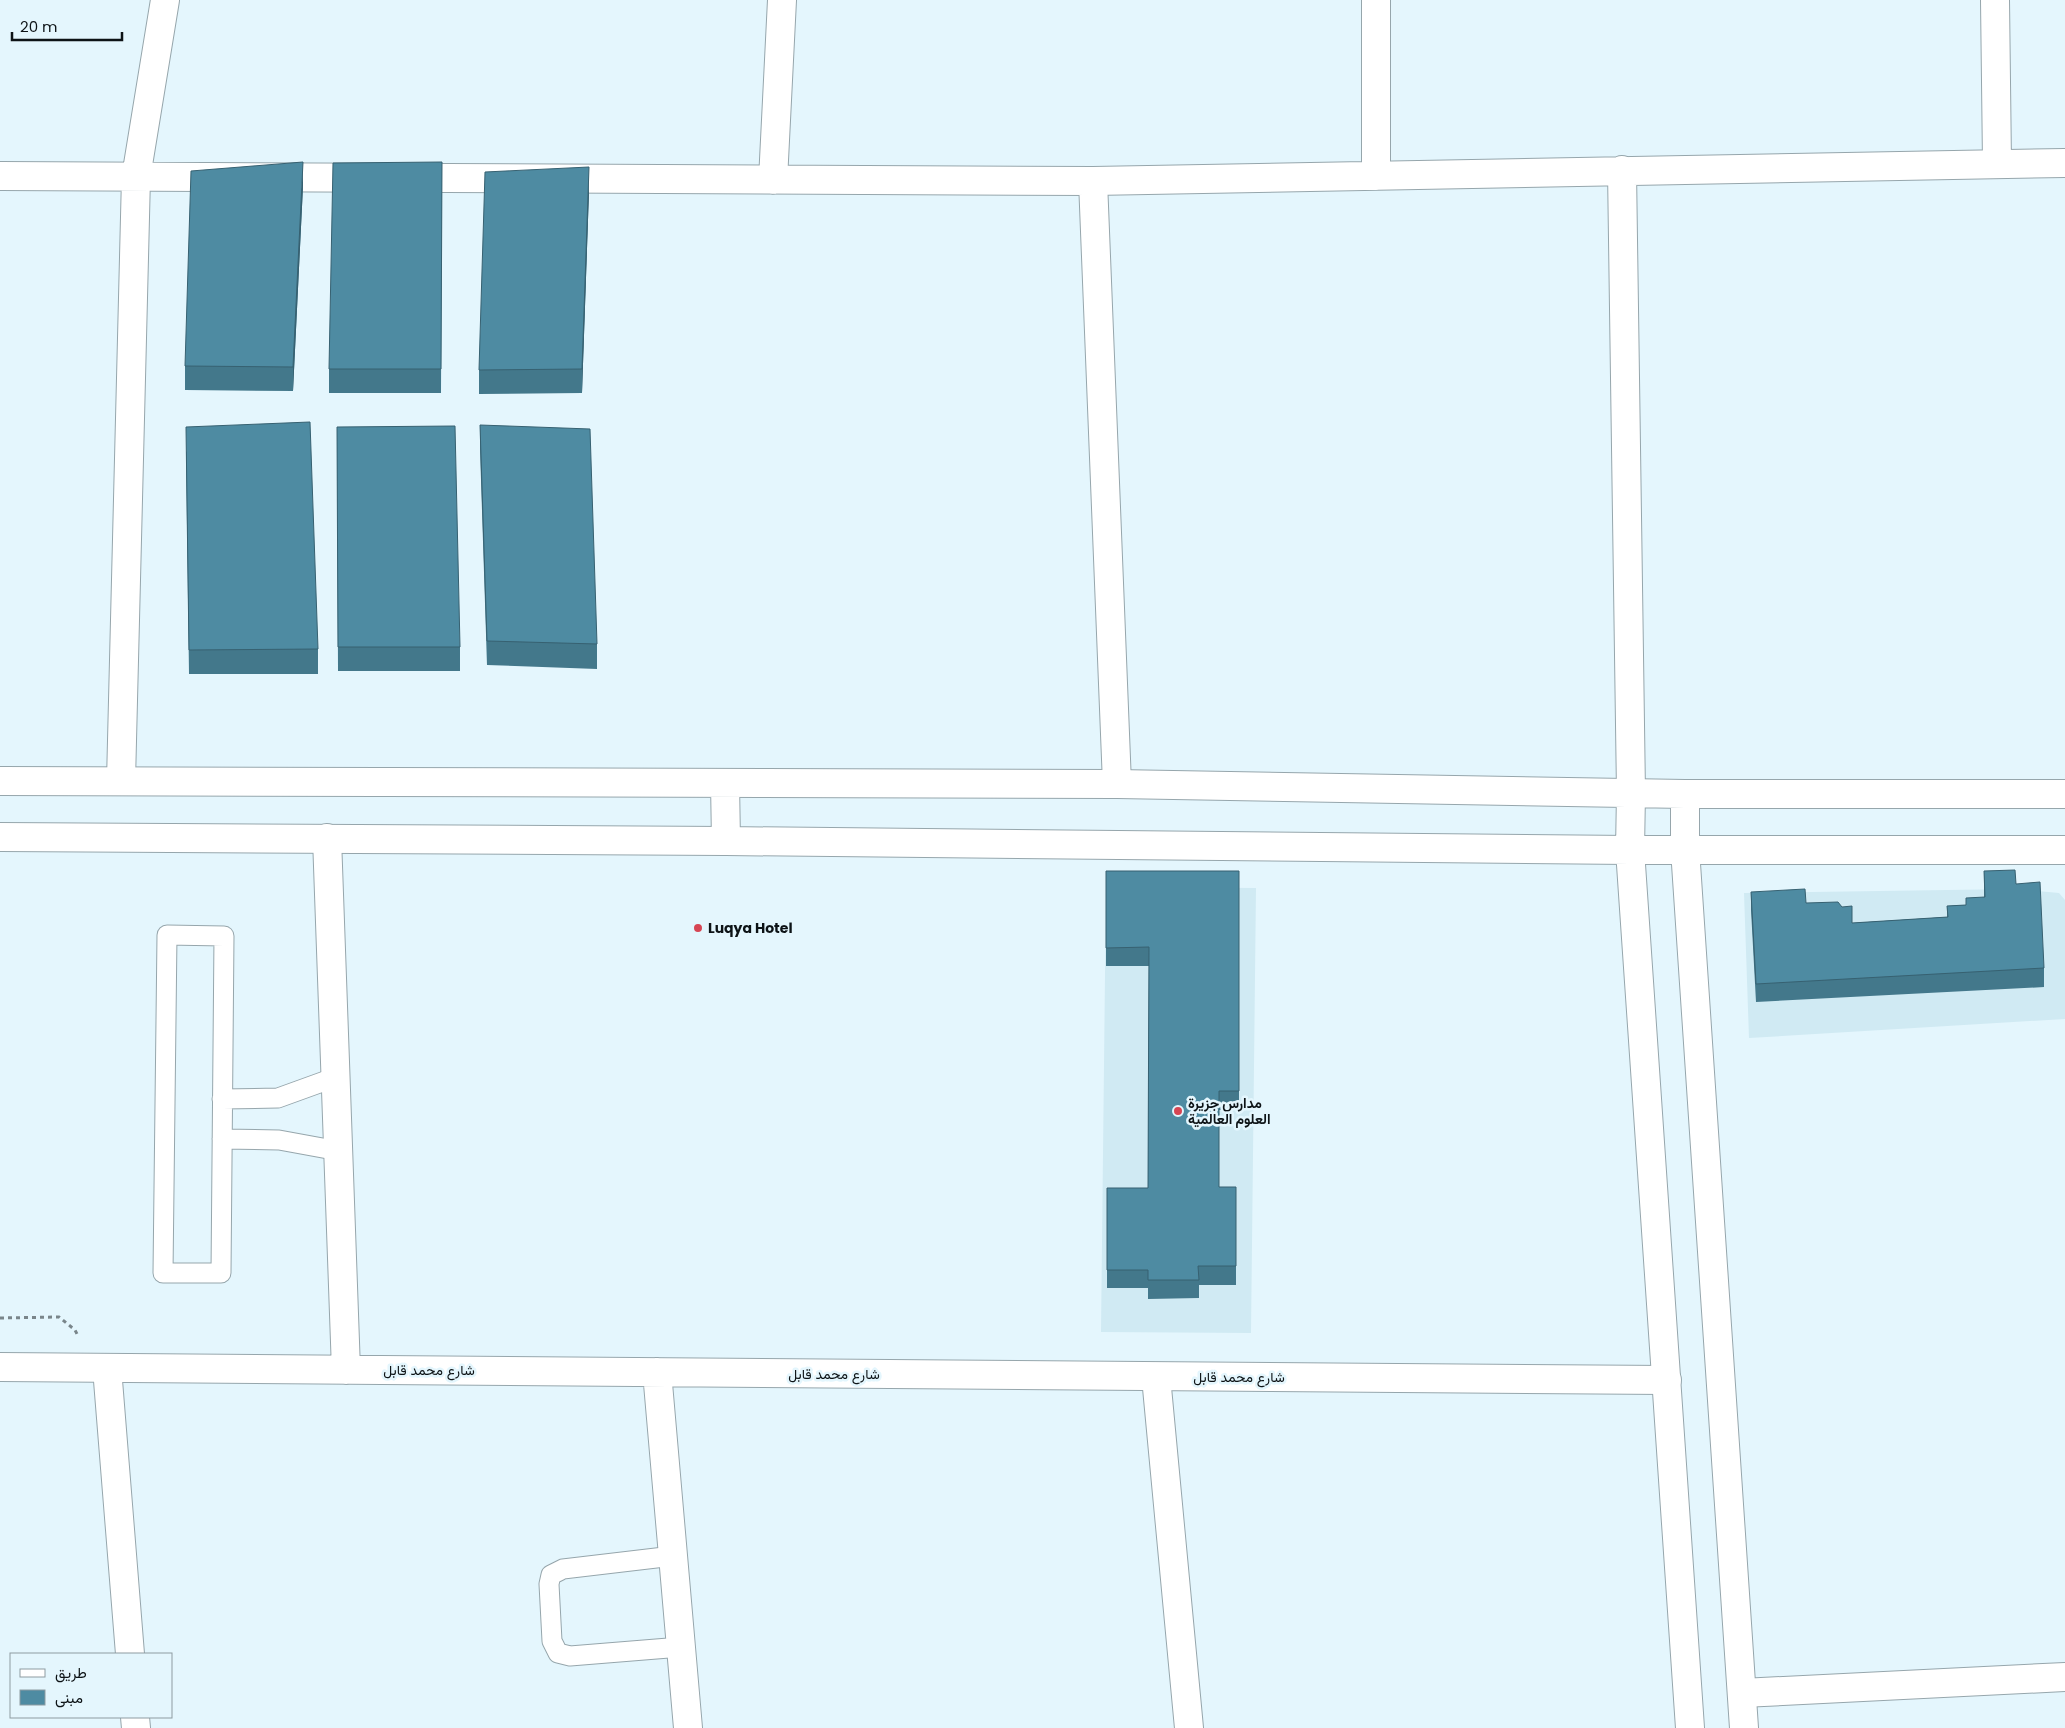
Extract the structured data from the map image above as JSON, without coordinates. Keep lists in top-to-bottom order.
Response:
{
  "streets": {
    "street": ["شارع محمد قابل"]
  },
  "places": ["Luqya Hotel", "مدارس جزيرة العلوم العالمية"],
  "legend": ["طريق", "مبنى"],
  "scale_bar": "20 m"
}
